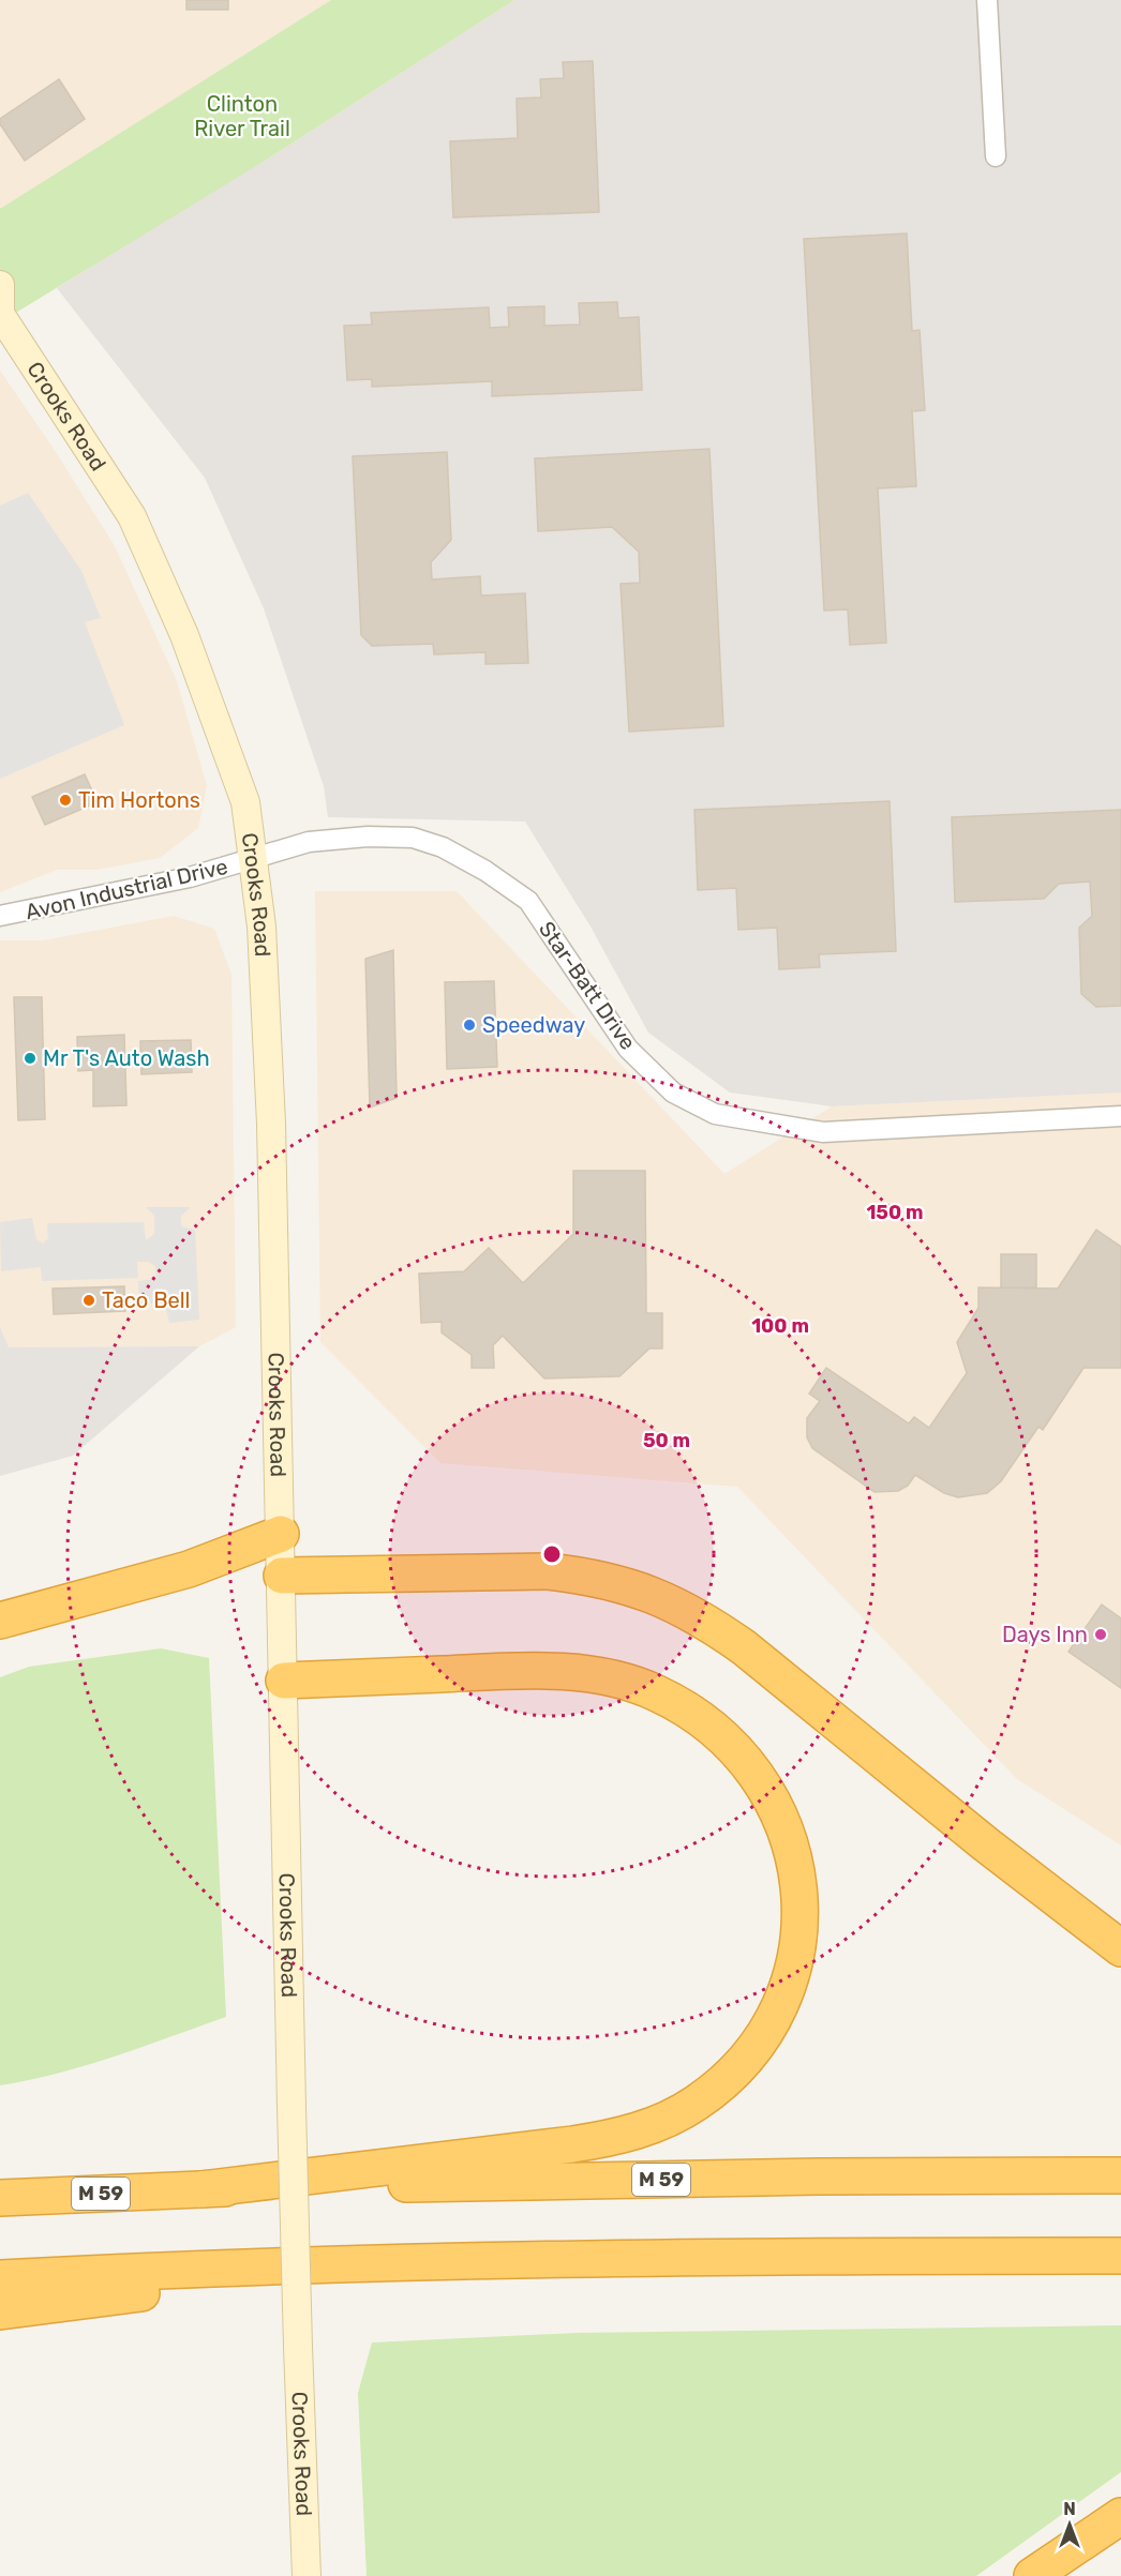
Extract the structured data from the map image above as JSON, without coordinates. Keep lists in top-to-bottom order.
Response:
{
  "streets": {
    "highway": ["M 59"],
    "main road": ["Crooks Road"],
    "street": ["Avon Industrial Drive", "Star-Batt Drive"]
  },
  "crossings": [
    ["Crooks Road", "Avon Industrial Drive"],
    ["Crooks Road", "Star-Batt Drive"],
    ["Avon Industrial Drive", "Star-Batt Drive"]
  ],
  "parks": ["Clinton River Trail"],
  "places": [
    "Tim Hortons",
    "Speedway",
    "Mr T's Auto Wash",
    "Taco Bell",
    "Days Inn"
  ],
  "north": "top",
  "rings": ["150 m", "100 m", "50 m"]
}
